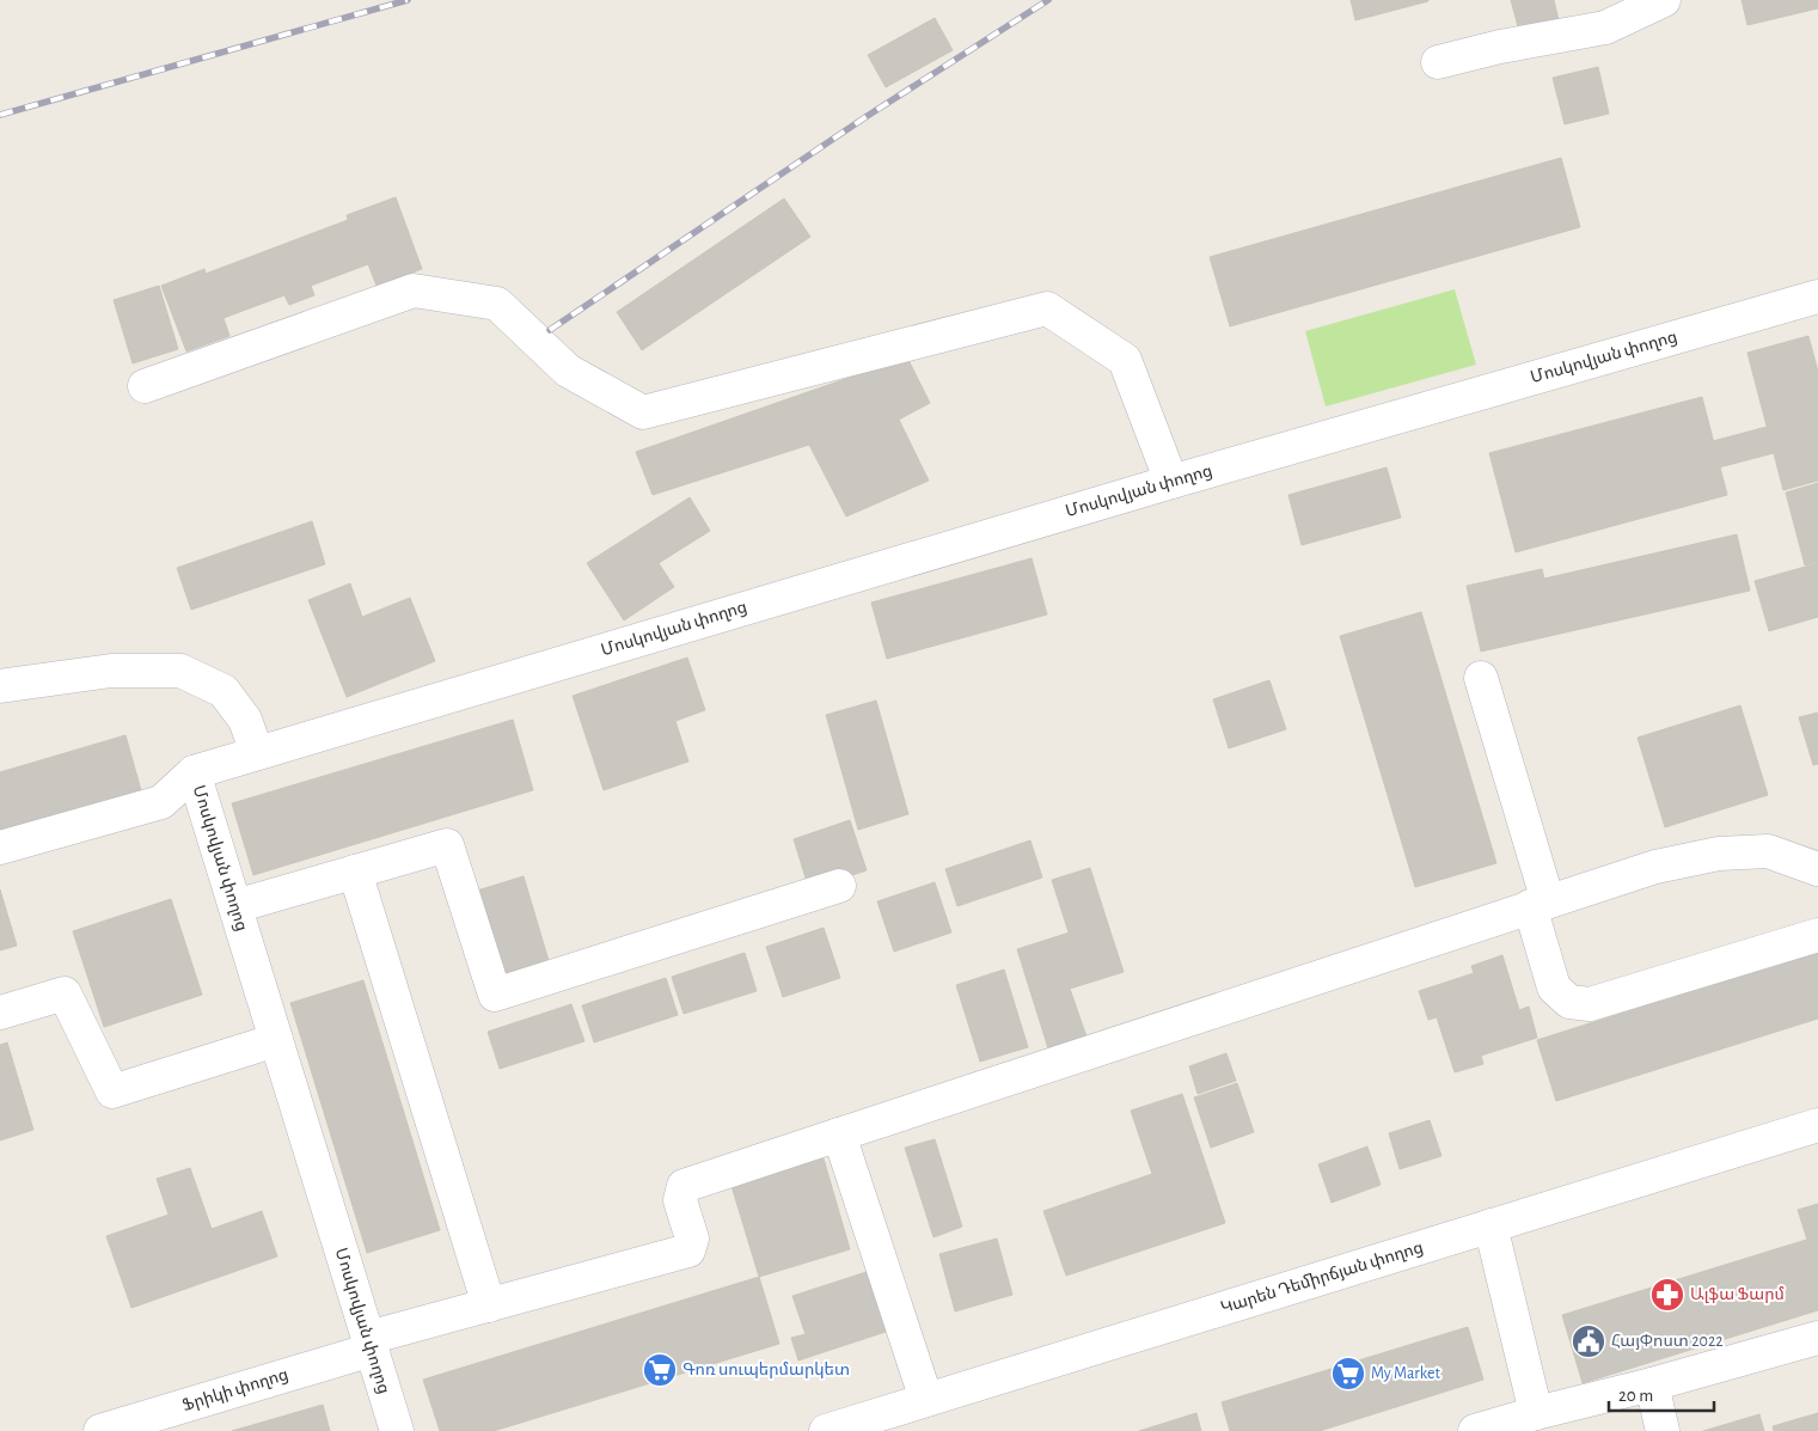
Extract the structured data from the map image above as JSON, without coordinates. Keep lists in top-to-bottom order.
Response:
{
  "streets": {
    "street": ["Մոսկովյան փողոց", "Կարեն Դեմիրճյան փողոց", "Ֆրիկի փողոց"]
  },
  "crossings": [
    ["Մոսկովյան փողոց", "Ֆրիկի փողոց"]
  ],
  "places": {
    "pharmacy": ["Ալֆա Ֆարմ"],
    "public building": ["ՀայՓոստ 2022"],
    "supermarket": ["Գոռ սուպերմարկետ", "My Market"]
  },
  "scale_bar": "20 m"
}
